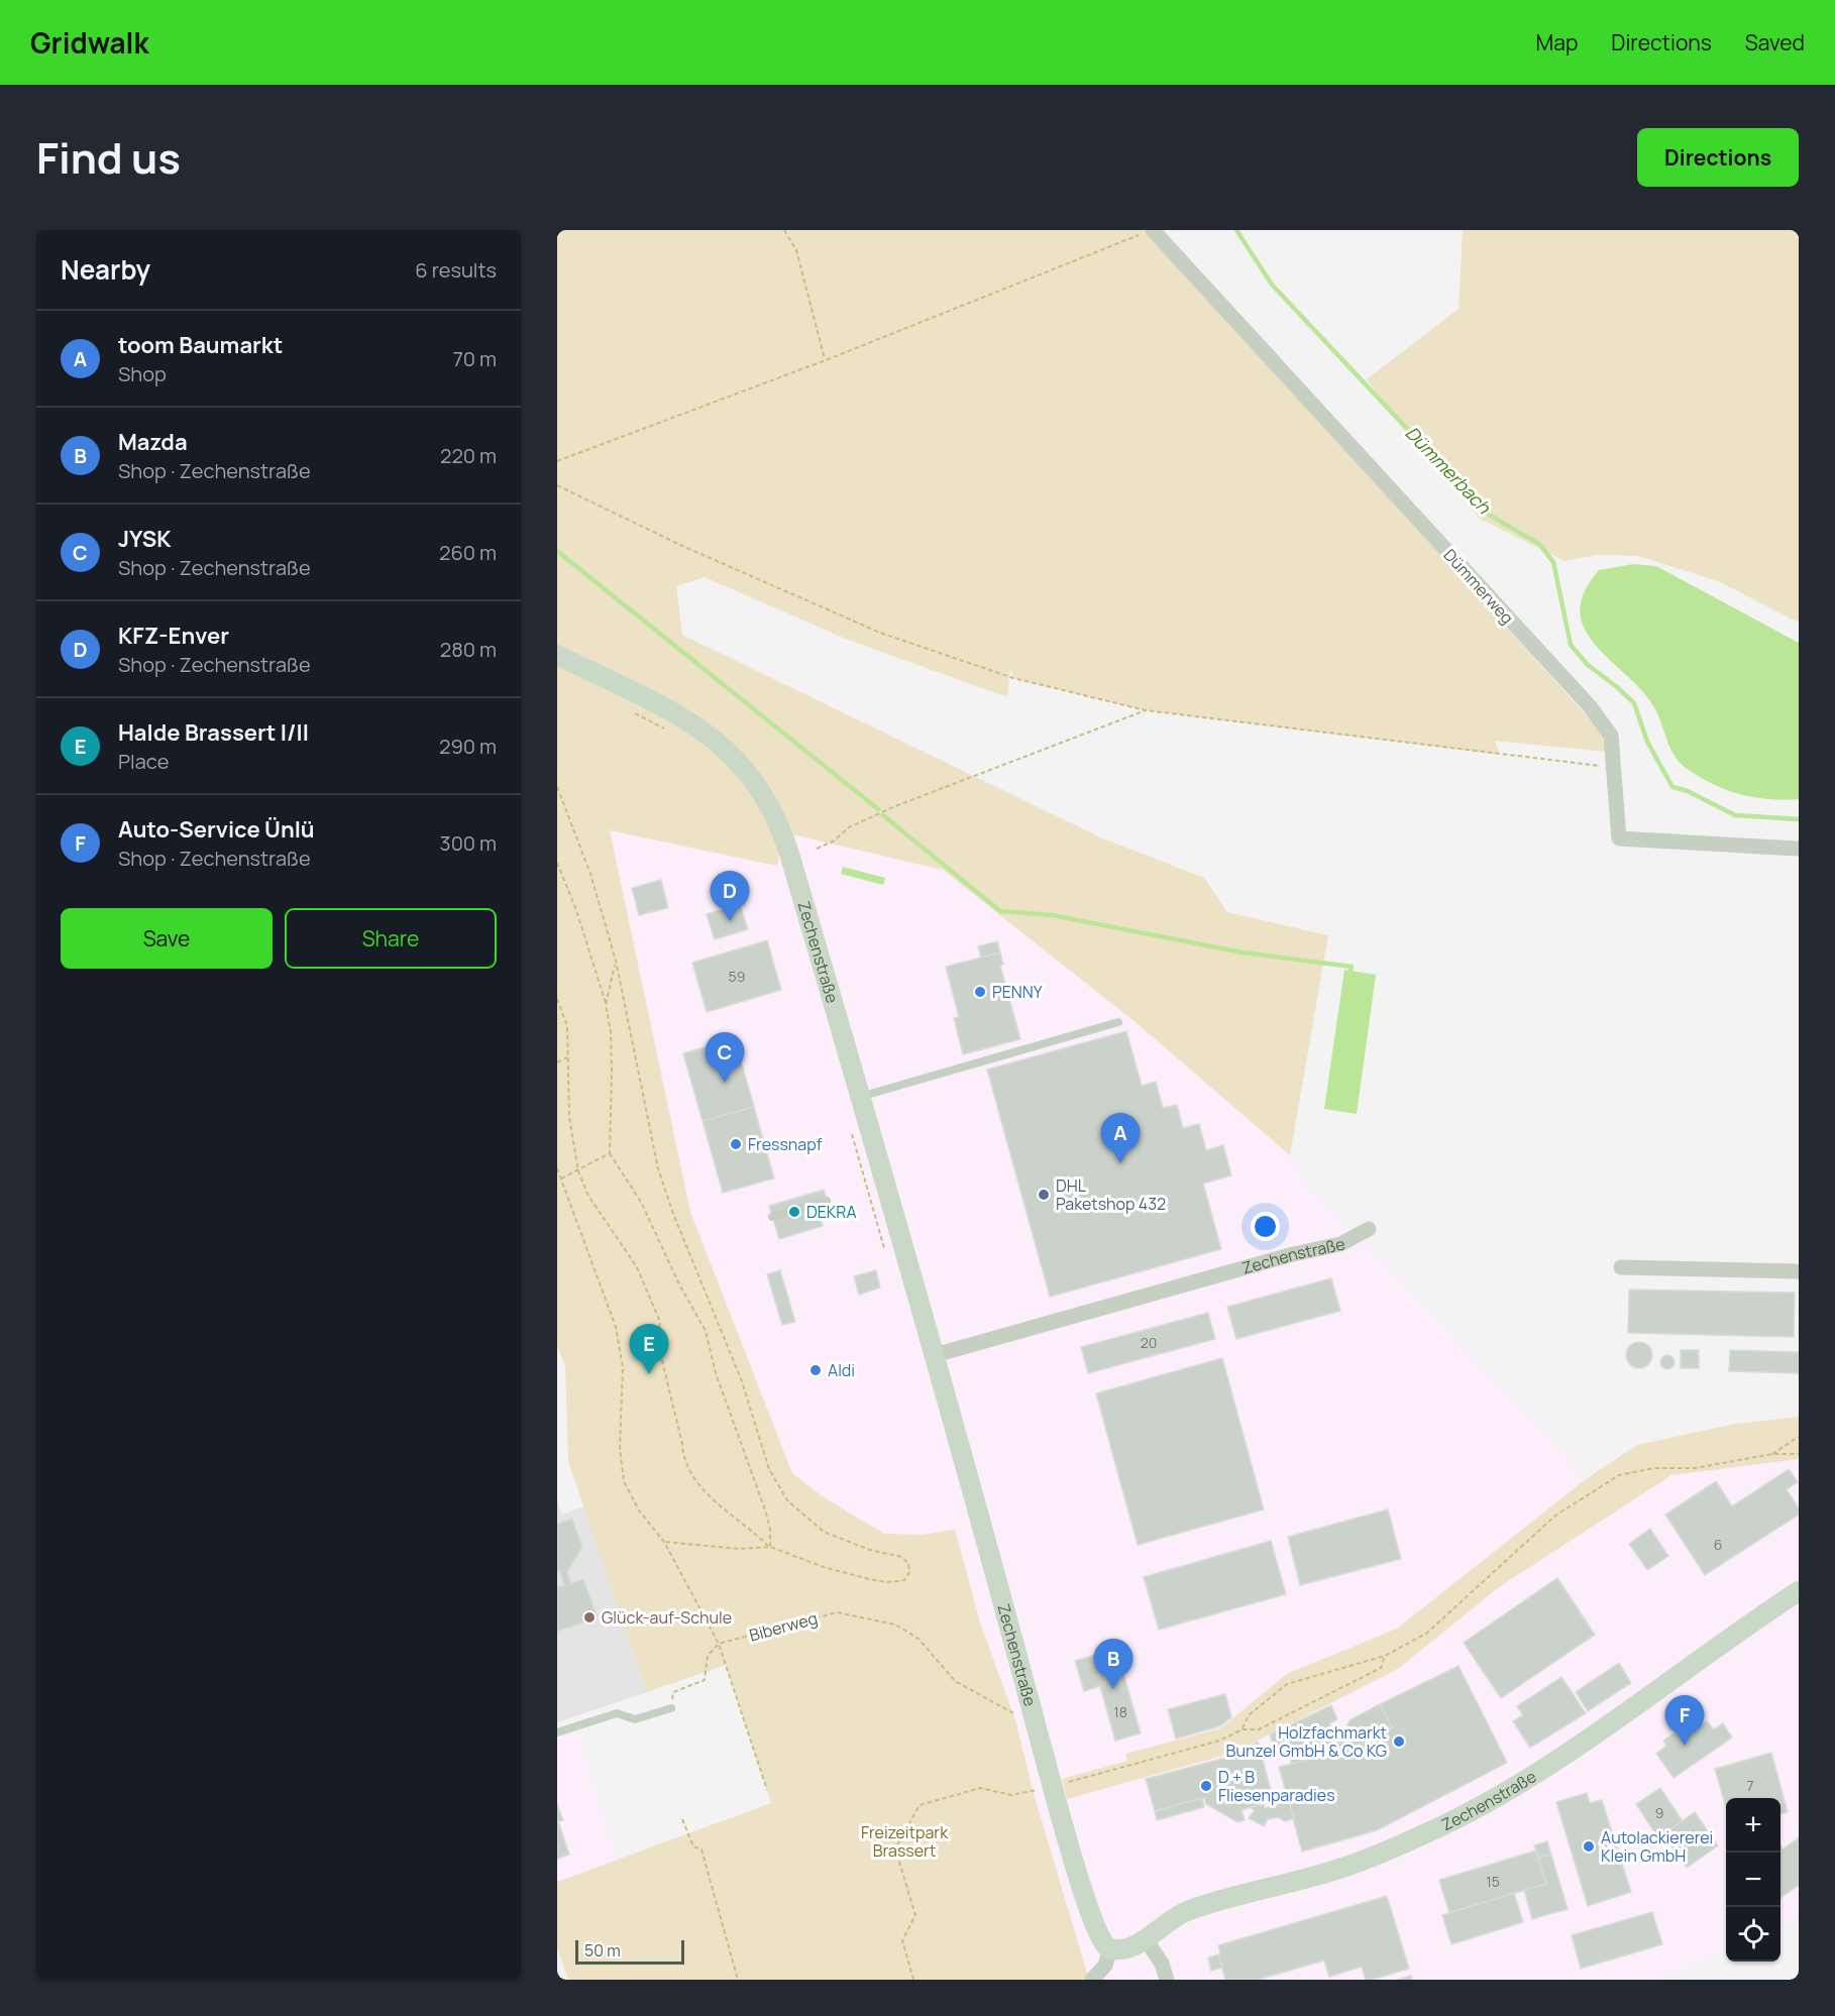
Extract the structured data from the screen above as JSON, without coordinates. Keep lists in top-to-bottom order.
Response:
{
  "streets": {
    "street": ["Dümmerweg", "Zechenstraße"],
    "path": ["Biberweg"]
  },
  "water": ["Dümmerbach"],
  "parks": ["Freizeitpark Brassert"],
  "places": [
    "PENNY",
    "Fressnapf",
    "DHL Paketshop 432",
    "DEKRA",
    "Aldi",
    "Glück-auf-Schule",
    "Holzfachmarkt Bunzel GmbH & Co KG",
    "D + B Fliesenparadies",
    "Autolackiererei Klein GmbH"
  ],
  "house_numbers": [
    "59",
    "20",
    "6",
    "18",
    "7",
    "9",
    "15"
  ],
  "scale_bar": "50 m",
  "page": {
    "header": "Gridwalk",
    "nav": ["Map", "Directions", "Saved"],
    "title": "Find us",
    "buttons": [
      "Directions",
      ["Save", "Share"]
    ],
    "heading": ["Nearby", "6 results"],
    "list": [
      {
        "mark": "A",
        "name": "toom Baumarkt",
        "note": "Shop",
        "value": "70 m"
      },
      {
        "mark": "B",
        "name": "Mazda",
        "note": "Shop · Zechenstraße",
        "value": "220 m"
      },
      {
        "mark": "C",
        "name": "JYSK",
        "note": "Shop · Zechenstraße",
        "value": "260 m"
      },
      {
        "mark": "D",
        "name": "KFZ-Enver",
        "note": "Shop · Zechenstraße",
        "value": "280 m"
      },
      {
        "mark": "E",
        "name": "Halde Brassert I/II",
        "note": "Place",
        "value": "290 m"
      },
      {
        "mark": "F",
        "name": "Auto-Service Ünlü",
        "note": "Shop · Zechenstraße",
        "value": "300 m"
      }
    ],
    "pins": [
      "D",
      "C",
      "A",
      "E",
      "B",
      "F"
    ],
    "map_buttons": ["+", "−"],
    "scale": "50 m"
  }
}
